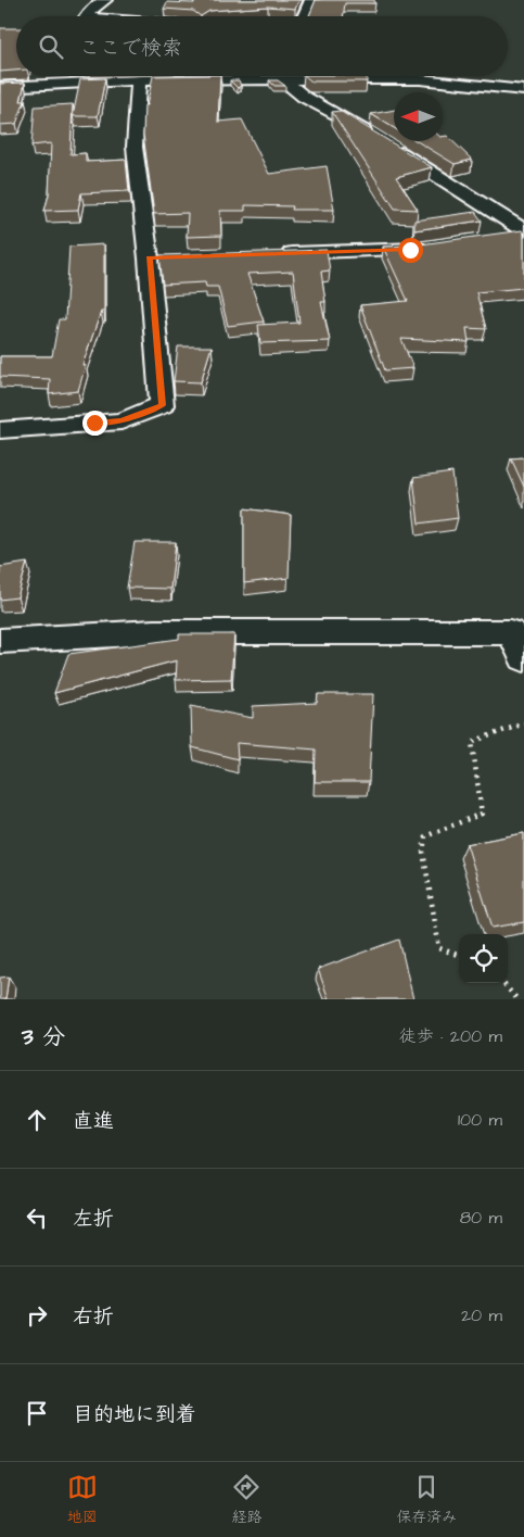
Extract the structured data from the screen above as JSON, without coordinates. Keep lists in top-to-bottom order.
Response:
{
  "north": "left",
  "page": {
    "search": "ここで検索",
    "heading": ["3 分", "徒歩 · 200 m"],
    "list": [
      ["直進", "100 m"],
      ["左折", "80 m"],
      ["右折", "20 m"],
      "目的地に到着"
    ],
    "nav": ["地図", "経路", "保存済み"]
  }
}
